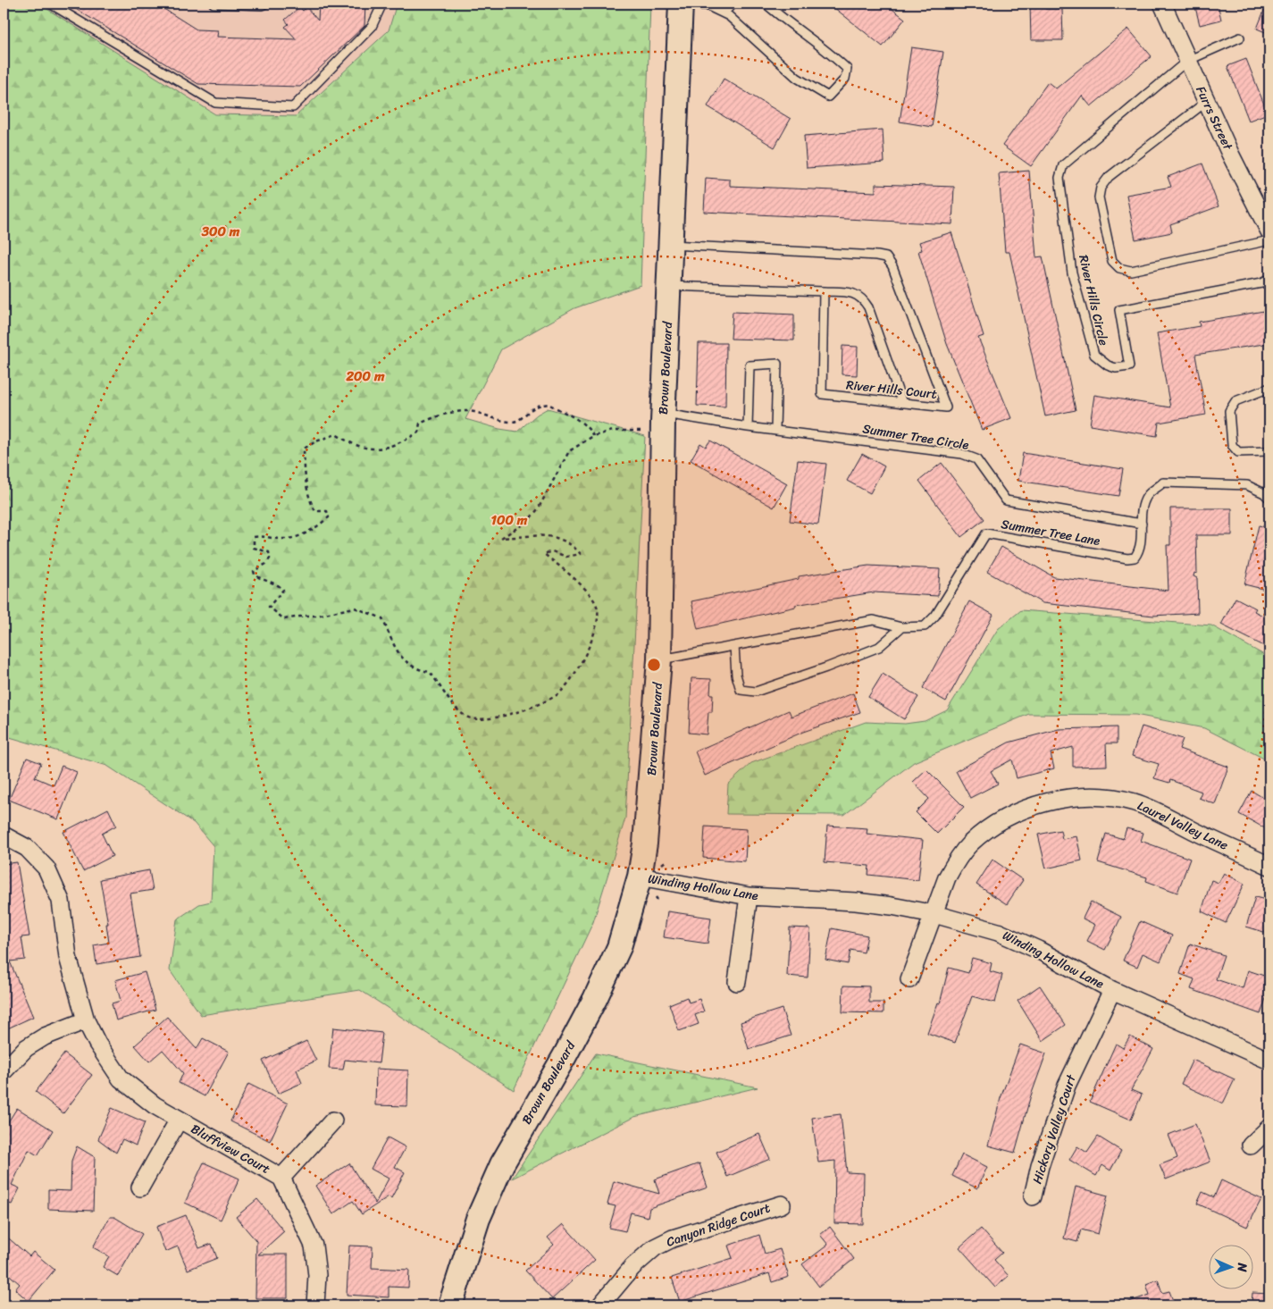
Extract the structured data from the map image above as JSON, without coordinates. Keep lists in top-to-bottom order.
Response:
{
  "streets": {
    "street": [
      "Furrs Street",
      "Brown Boulevard",
      "Laurel Valley Lane",
      "Winding Hollow Lane",
      "Hickory Valley Court",
      "Bluffview Court",
      "Canyon Ridge Court"
    ],
    "lane": [
      "River Hills Circle",
      "River Hills Court",
      "Summer Tree Circle",
      "Summer Tree Lane"
    ]
  },
  "crossings": [
    ["Furrs Street", "River Hills Circle"],
    ["Brown Boulevard", "River Hills Court"],
    ["Brown Boulevard", "Summer Tree Circle"],
    ["Brown Boulevard", "Summer Tree Lane"],
    ["Brown Boulevard", "Winding Hollow Lane"],
    ["Summer Tree Circle", "Summer Tree Lane"],
    ["Laurel Valley Lane", "Winding Hollow Lane"],
    ["Winding Hollow Lane", "Hickory Valley Court"]
  ],
  "north": "right",
  "rings": ["300 m", "200 m", "100 m"]
}
